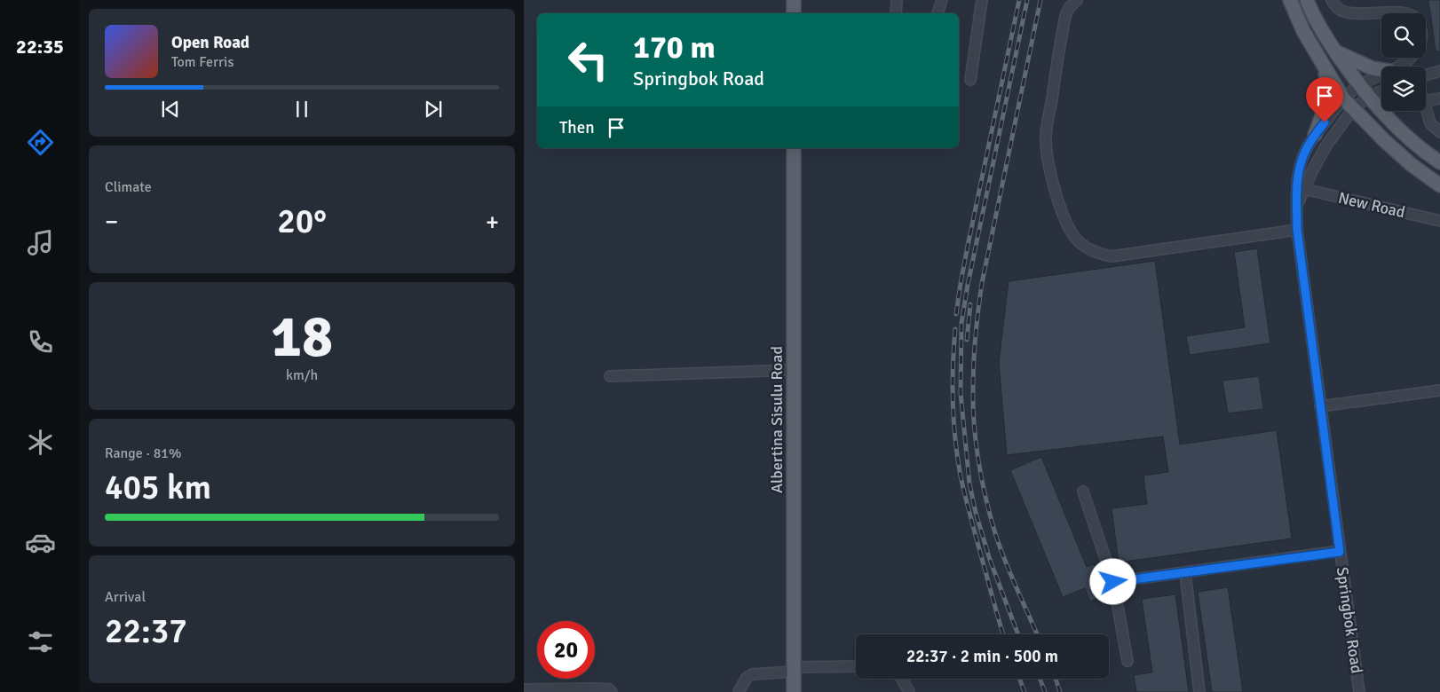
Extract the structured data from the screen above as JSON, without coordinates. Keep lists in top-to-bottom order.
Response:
{
  "streets": {
    "main road": ["Albertina Sisulu Road"],
    "street": ["New Road", "Springbok Road"]
  },
  "crossings": [
    ["New Road", "Springbok Road"]
  ],
  "page": {
    "tabs": "22:35",
    "turn": ["170 m", "Springbok Road"],
    "song": ["Open Road", "Tom Ferris"],
    "then": "Then",
    "tile": [
      "Climate",
      ["18", "km/h"],
      ["Range · 81%", "405 km"],
      ["Arrival", "22:37"]
    ],
    "heat": ["−", "20°", "+"],
    "limit": "20",
    "trip": "22:37 · 2 min · 500 m"
  }
}
